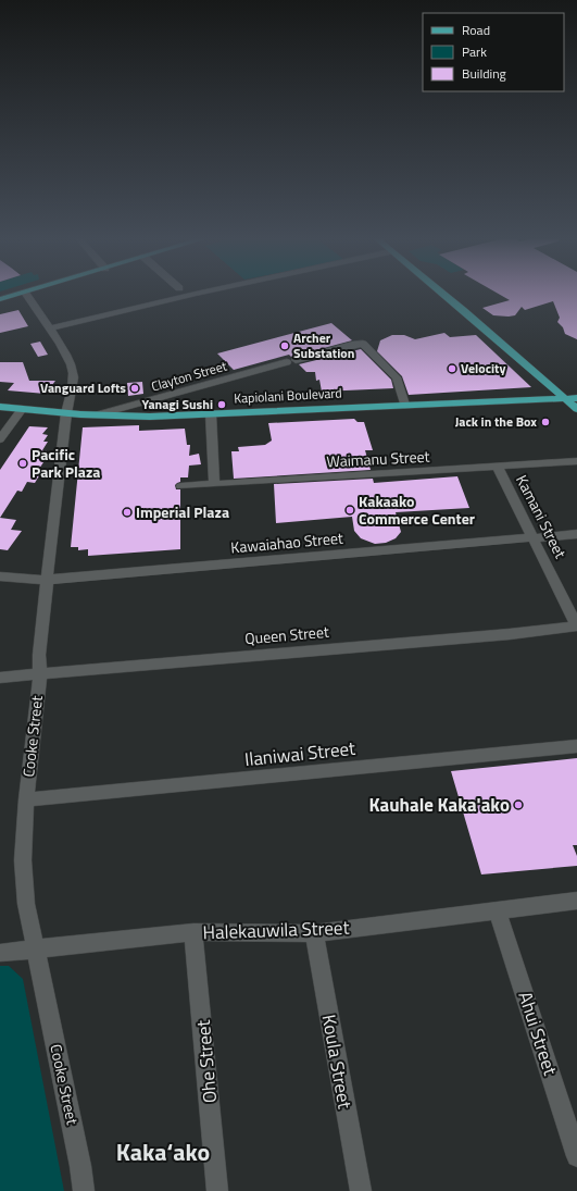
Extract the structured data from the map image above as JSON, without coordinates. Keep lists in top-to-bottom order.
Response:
{
  "streets": {
    "main road": ["Kapiolani Boulevard"],
    "street": [
      "Clayton Street",
      "Waimanu Street",
      "Kamani Street",
      "Kawaiahao Street",
      "Queen Street",
      "Cooke Street",
      "Ilaniwai Street",
      "Halekauwila Street",
      "Ahui Street",
      "Ohe Street",
      "Koula Street"
    ]
  },
  "crossings": [
    ["Clayton Street", "Kapiolani Boulevard"],
    ["Kapiolani Boulevard", "Cooke Street"],
    ["Waimanu Street", "Kamani Street"],
    ["Kamani Street", "Kawaiahao Street"],
    ["Kamani Street", "Queen Street"],
    ["Kawaiahao Street", "Cooke Street"],
    ["Queen Street", "Cooke Street"],
    ["Cooke Street", "Ilaniwai Street"],
    ["Cooke Street", "Halekauwila Street"],
    ["Halekauwila Street", "Ahui Street"],
    ["Halekauwila Street", "Ohe Street"],
    ["Halekauwila Street", "Koula Street"]
  ],
  "districts": ["Kaka‘ako"],
  "places": [
    "Archer Substation",
    "Velocity",
    "Vanguard Lofts",
    "Yanagi Sushi",
    "Jack in the Box",
    "Pacific Park Plaza",
    "Kakaako Commerce Center",
    "Imperial Plaza",
    "Kauhale Kaka'ako"
  ],
  "legend": ["Road", "Park", "Building"]
}
